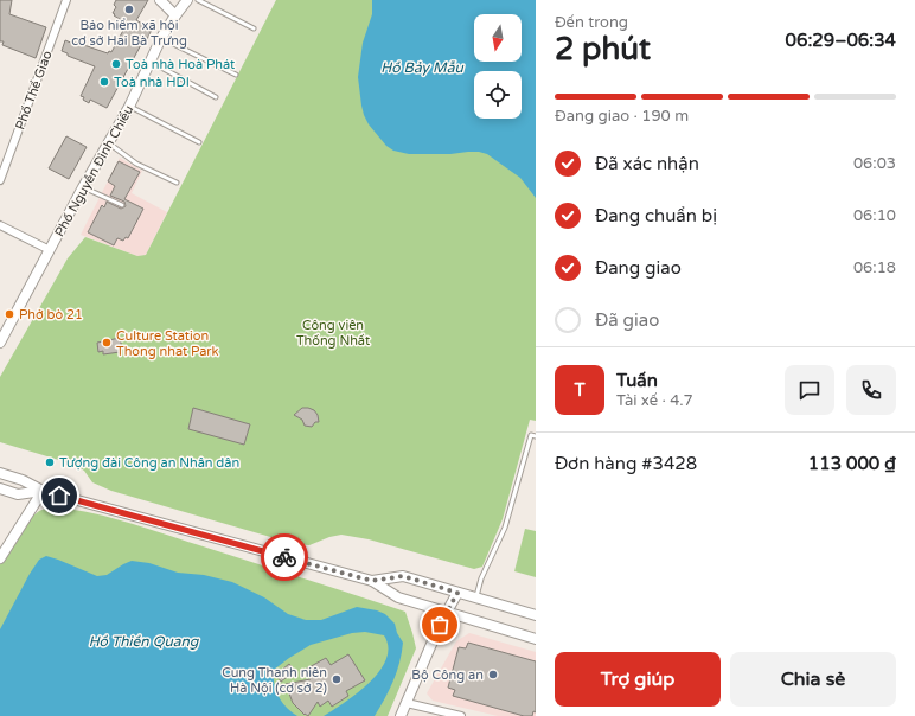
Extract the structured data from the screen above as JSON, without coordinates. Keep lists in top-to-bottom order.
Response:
{
  "streets": {
    "street": ["Phố Thể Giao", "Phố Nguyễn Đình Chiểu"]
  },
  "water": ["Hồ Bảy Mẫu", "Hồ Thiền Quang"],
  "parks": ["Công viên Thống Nhất"],
  "places": [
    "Bảo hiểm xã hội cơ sở Hai Bà Trưng",
    "Toà nhà Hoà Phát",
    "Toà nhà HDI",
    "Phở bò 21",
    "Culture Station Thong nhat Park",
    "Tượng đài Công an Nhân dân",
    "Bộ Công an",
    "Cung Thanh niên Hà Nội (cơ sở 2)"
  ],
  "north": "bottom",
  "page": {
    "heading": ["2 phút", "Đến trong", "06:29–06:34"],
    "panel": [
      "Tuấn",
      "Tài xế · 4.7",
      "Đơn hàng #3428",
      "113 000 ₫"
    ],
    "bar": "Đang giao · 190 m",
    "list": [
      ["Đã xác nhận", "06:03"],
      ["Đang chuẩn bị", "06:10"],
      ["Đang giao", "06:18"],
      "Đã giao"
    ],
    "round": "T",
    "buttons": ["Trợ giúp", "Chia sẻ"]
  }
}
